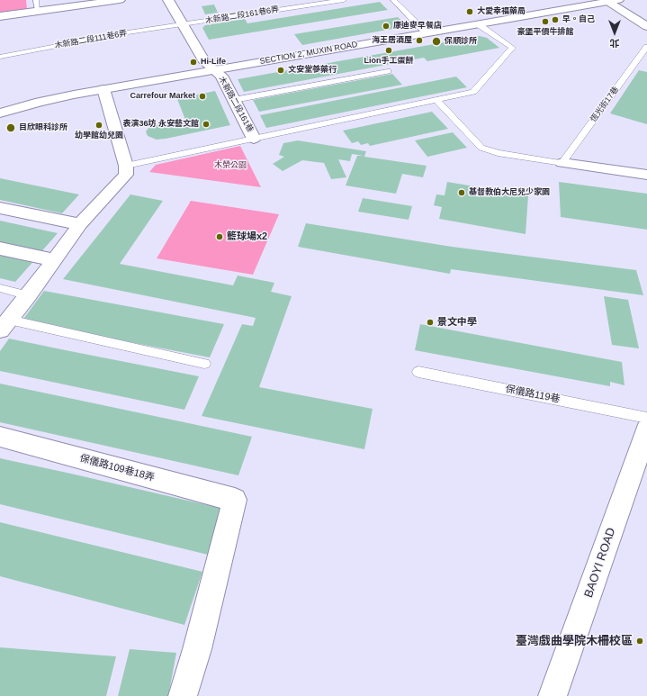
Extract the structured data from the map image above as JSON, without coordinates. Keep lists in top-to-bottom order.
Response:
{
  "streets": {
    "street": [
      "SECTION 2, MUXIN ROAD",
      "木新路二段161巷",
      "保儀路109巷18弄",
      "BAOYI ROAD"
    ],
    "lane": [
      "木新路二段161巷6弄",
      "木新路二段111巷6弄",
      "恆光街17巷",
      "保儀路119巷"
    ]
  },
  "crossings": [
    ["木新路二段161巷6弄", "木新路二段111巷6弄"],
    ["木新路二段161巷6弄", "木新路二段161巷"],
    ["木新路二段111巷6弄", "木新路二段161巷"],
    ["SECTION 2, MUXIN ROAD", "木新路二段161巷"]
  ],
  "parks": ["木榮公園"],
  "places": [
    "大愛幸福藥局",
    "早。自己",
    "豪堡平價牛排館",
    "康迪麥早餐店",
    "海王居酒屋",
    "保順診所",
    "Lion手工蛋餅",
    "Hi-Life",
    "文安堂蔘藥行",
    "Carrefour Market",
    "表演36坊 永安藝文館",
    "幼學館幼兒園",
    "目欣眼科診所",
    "基督教伯大尼兒少家園",
    "籃球場x2",
    "景文中學",
    "臺灣戲曲學院木柵校區"
  ],
  "north": "bottom"
}
